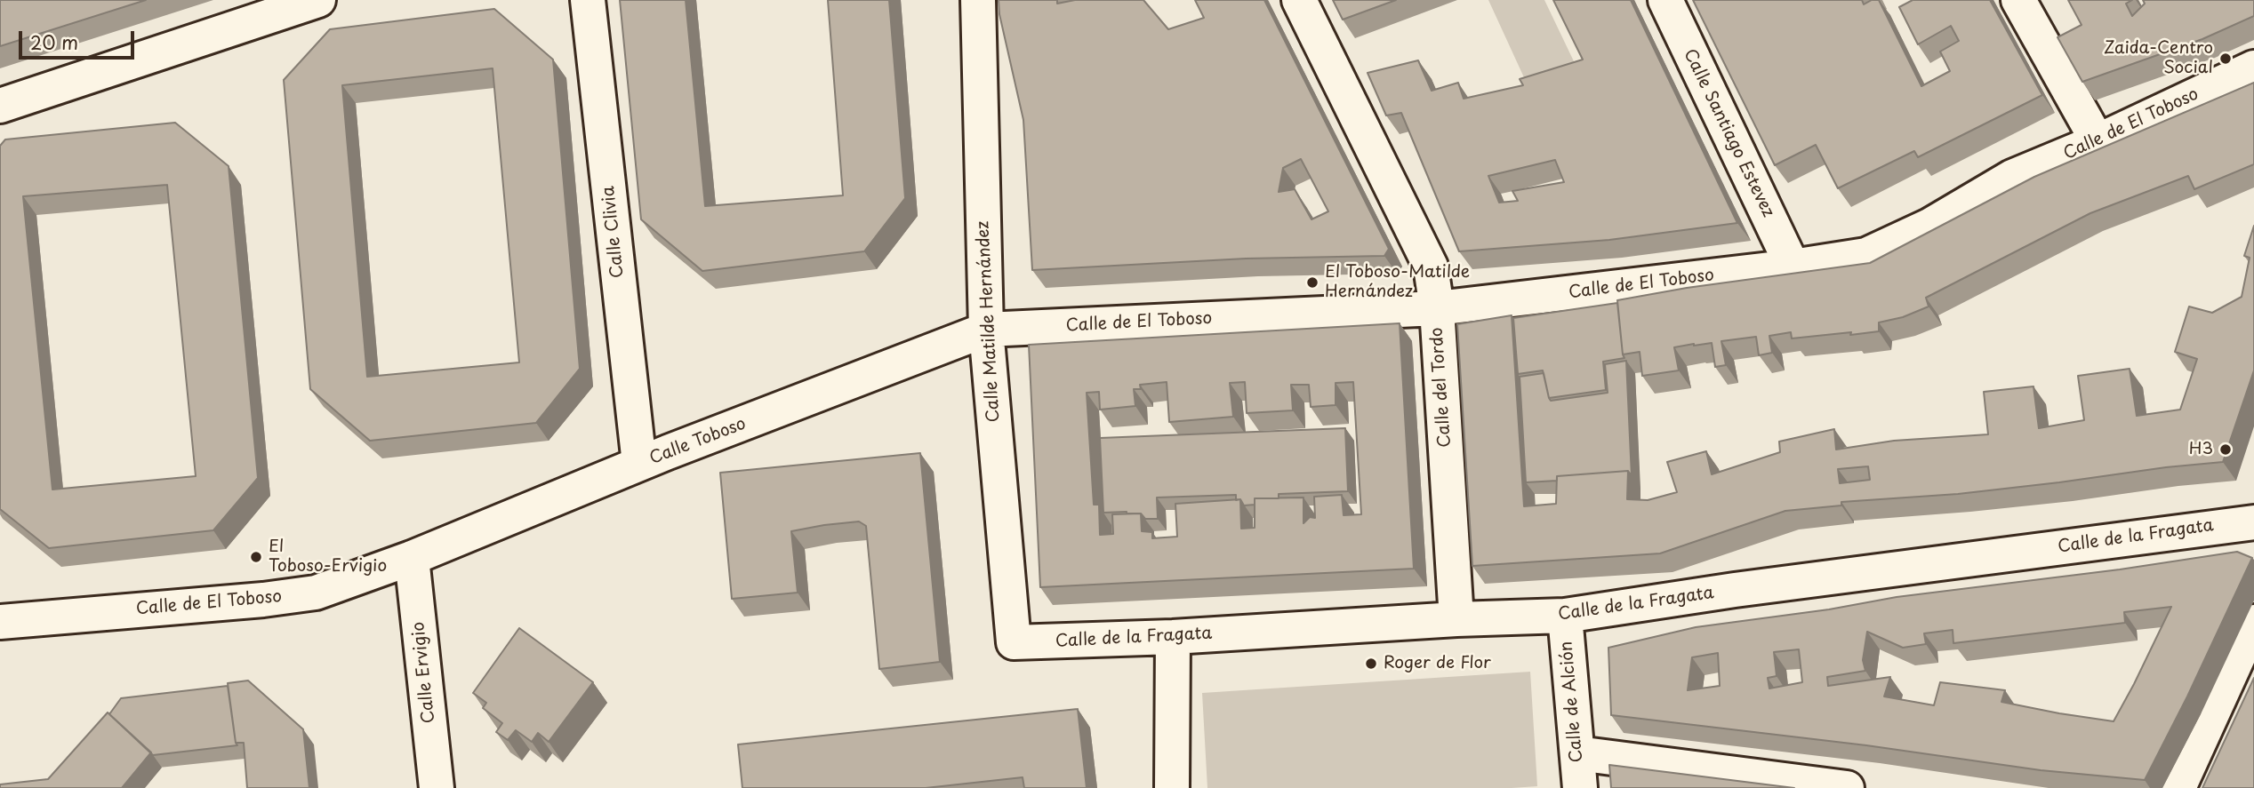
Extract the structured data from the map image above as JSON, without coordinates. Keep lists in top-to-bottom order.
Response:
{
  "streets": {
    "street": [
      "Calle de El Toboso",
      "Calle Santiago Estevez",
      "Calle Clivia",
      "Calle Matilde Hernández",
      "Calle del Tordo",
      "Calle Toboso",
      "Calle de la Fragata",
      "Calle Ervigio",
      "Calle de Alción"
    ]
  },
  "crossings": [
    ["Calle de El Toboso", "Calle Santiago Estevez"],
    ["Calle de El Toboso", "Calle Matilde Hernández"],
    ["Calle de El Toboso", "Calle del Tordo"],
    ["Calle de El Toboso", "Calle Toboso"],
    ["Calle de El Toboso", "Calle Ervigio"],
    ["Calle Clivia", "Calle Toboso"],
    ["Calle Matilde Hernández", "Calle Toboso"],
    ["Calle Matilde Hernández", "Calle de la Fragata"],
    ["Calle del Tordo", "Calle de la Fragata"],
    ["Calle Toboso", "Calle Ervigio"],
    ["Calle de la Fragata", "Calle de Alción"]
  ],
  "places": [
    "Zaida-Centro Social",
    "El Toboso-Matilde Hernández",
    "H3",
    "El Toboso-Ervigio",
    "Roger de Flor"
  ],
  "scale_bar": "20 m"
}
